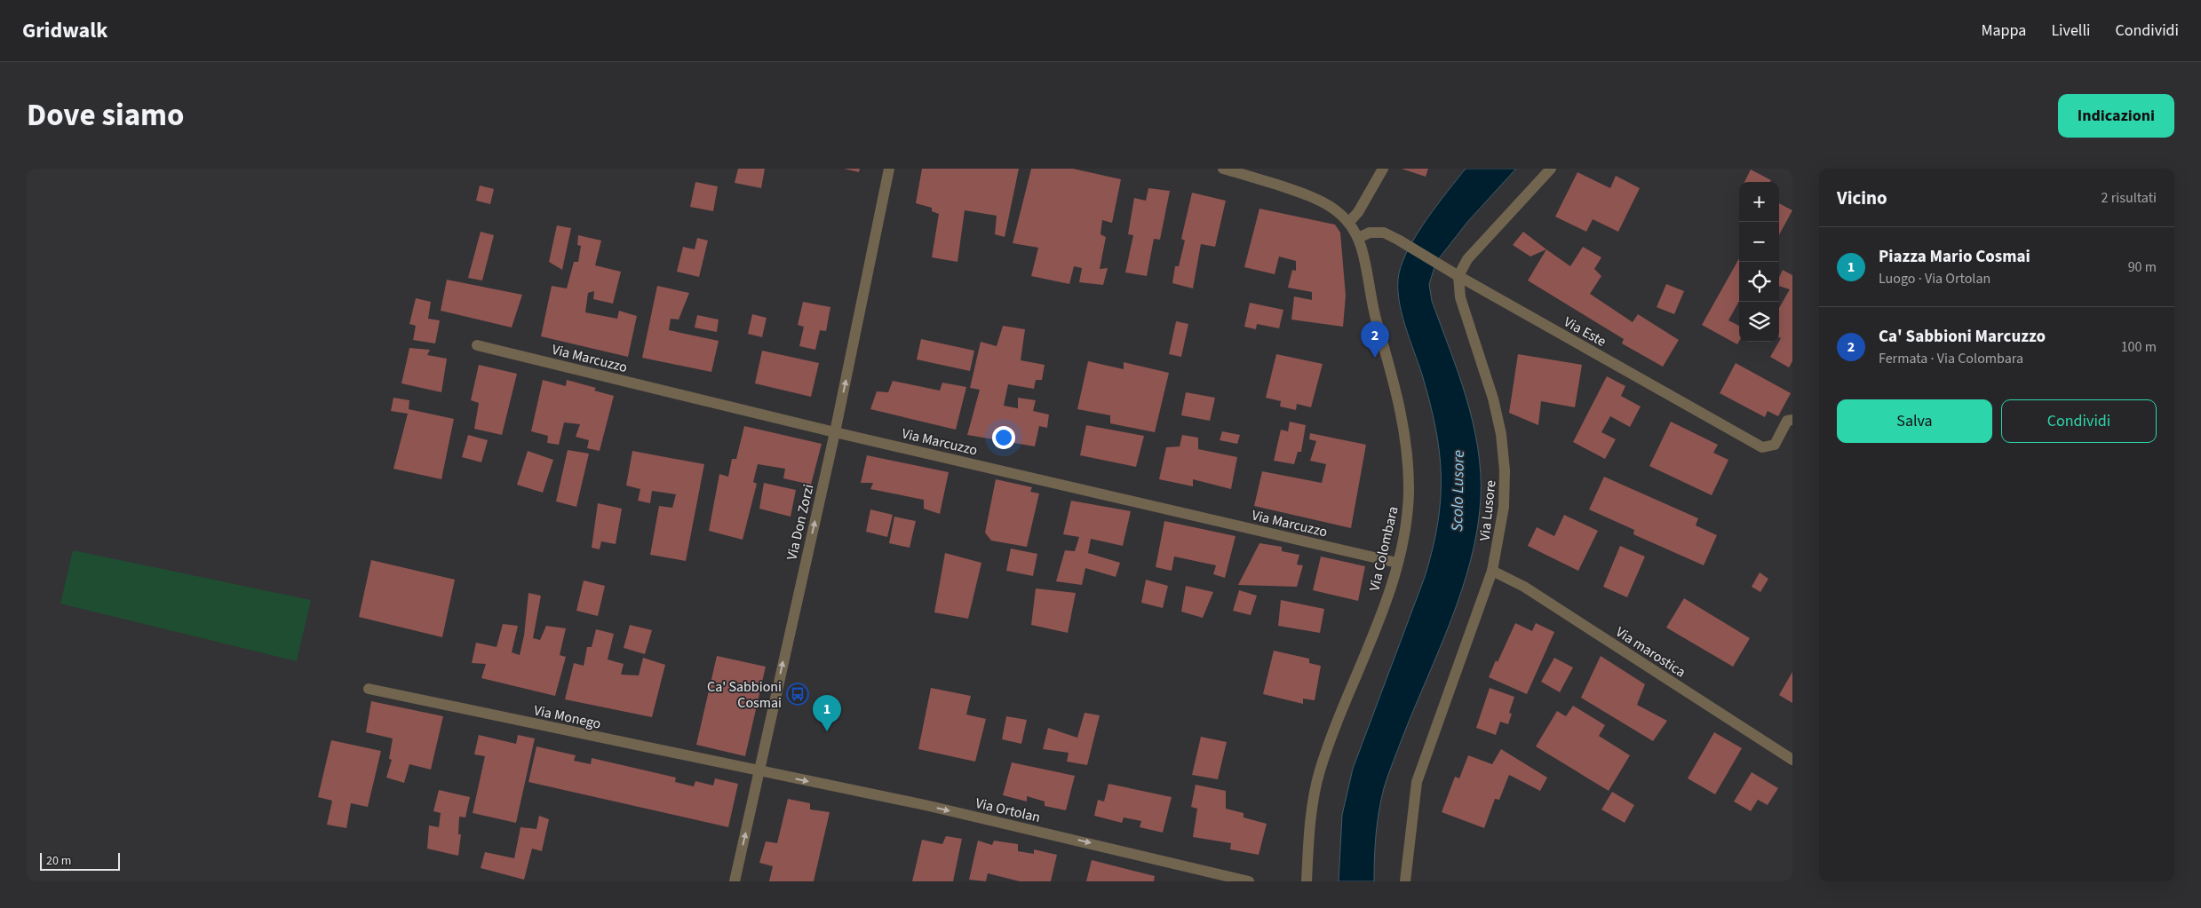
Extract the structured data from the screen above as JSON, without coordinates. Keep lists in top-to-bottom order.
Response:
{
  "streets": {
    "street": [
      "Via Este",
      "Via Marcuzzo",
      "Via Lusore",
      "Via Don Zorzi",
      "Via Colombara",
      "Via marostica",
      "Via Monego",
      "Via Ortolan"
    ]
  },
  "crossings": [
    ["Via Este", "Via Lusore"],
    ["Via Este", "Via Colombara"],
    ["Via Marcuzzo", "Via Don Zorzi"],
    ["Via Marcuzzo", "Via Colombara"],
    ["Via Lusore", "Via marostica"],
    ["Via Don Zorzi", "Via Monego"],
    ["Via Don Zorzi", "Via Ortolan"],
    ["Via Monego", "Via Ortolan"]
  ],
  "one_way": ["Via Don Zorzi", "Via Ortolan"],
  "water": ["Scolo Lusore"],
  "places": {
    "bus stop": ["Ca' Sabbioni Cosmai"]
  },
  "scale_bar": "20 m",
  "page": {
    "header": "Gridwalk",
    "nav": ["Mappa", "Livelli", "Condividi"],
    "title": "Dove siamo",
    "buttons": [
      "Indicazioni",
      ["Salva", "Condividi"]
    ],
    "heading": ["Vicino", "2 risultati"],
    "map_buttons": ["+", "−"],
    "list": [
      {
        "mark": "1",
        "name": "Piazza Mario Cosmai",
        "note": "Luogo · Via Ortolan",
        "value": "90 m"
      },
      {
        "mark": "2",
        "name": "Ca' Sabbioni Marcuzzo",
        "note": "Fermata · Via Colombara",
        "value": "100 m"
      }
    ],
    "pins": ["2", "1"],
    "scale": "20 m"
  }
}
